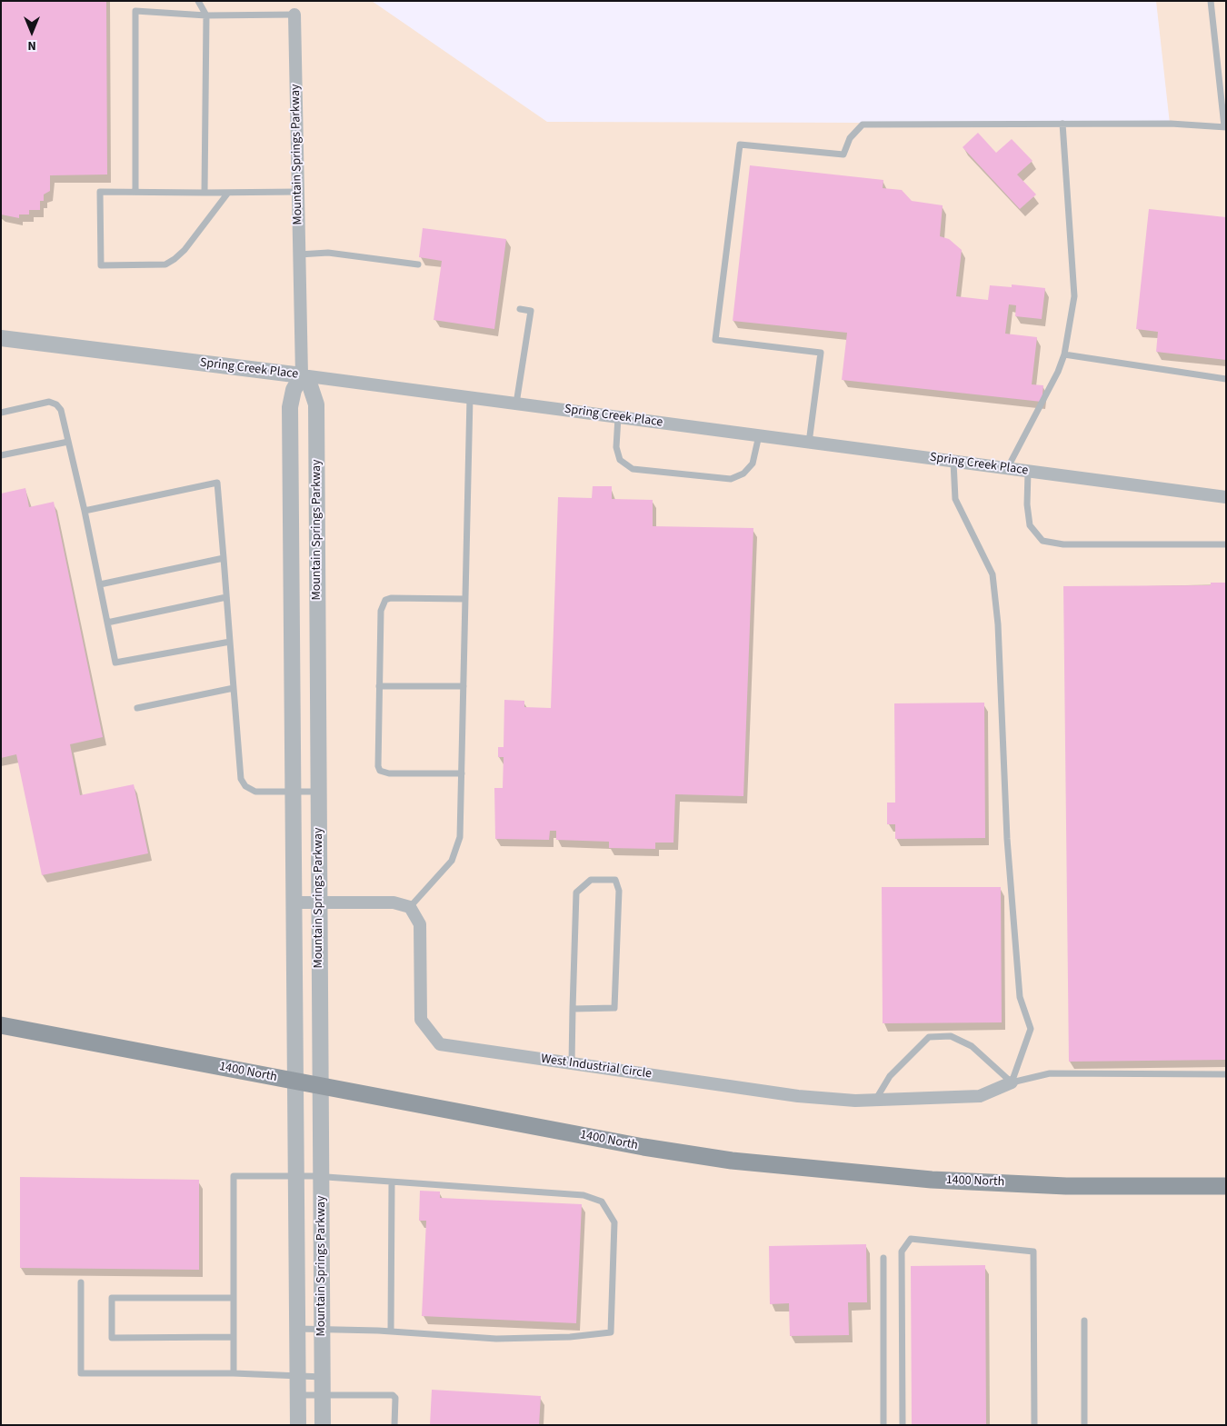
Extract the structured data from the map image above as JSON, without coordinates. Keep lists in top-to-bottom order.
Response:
{
  "streets": {
    "main road": ["1400 North"],
    "street": ["Mountain Springs Parkway", "Spring Creek Place", "West Industrial Circle"]
  },
  "crossings": [
    ["Mountain Springs Parkway", "Spring Creek Place"],
    ["Mountain Springs Parkway", "1400 North"]
  ],
  "north": "bottom"
}
